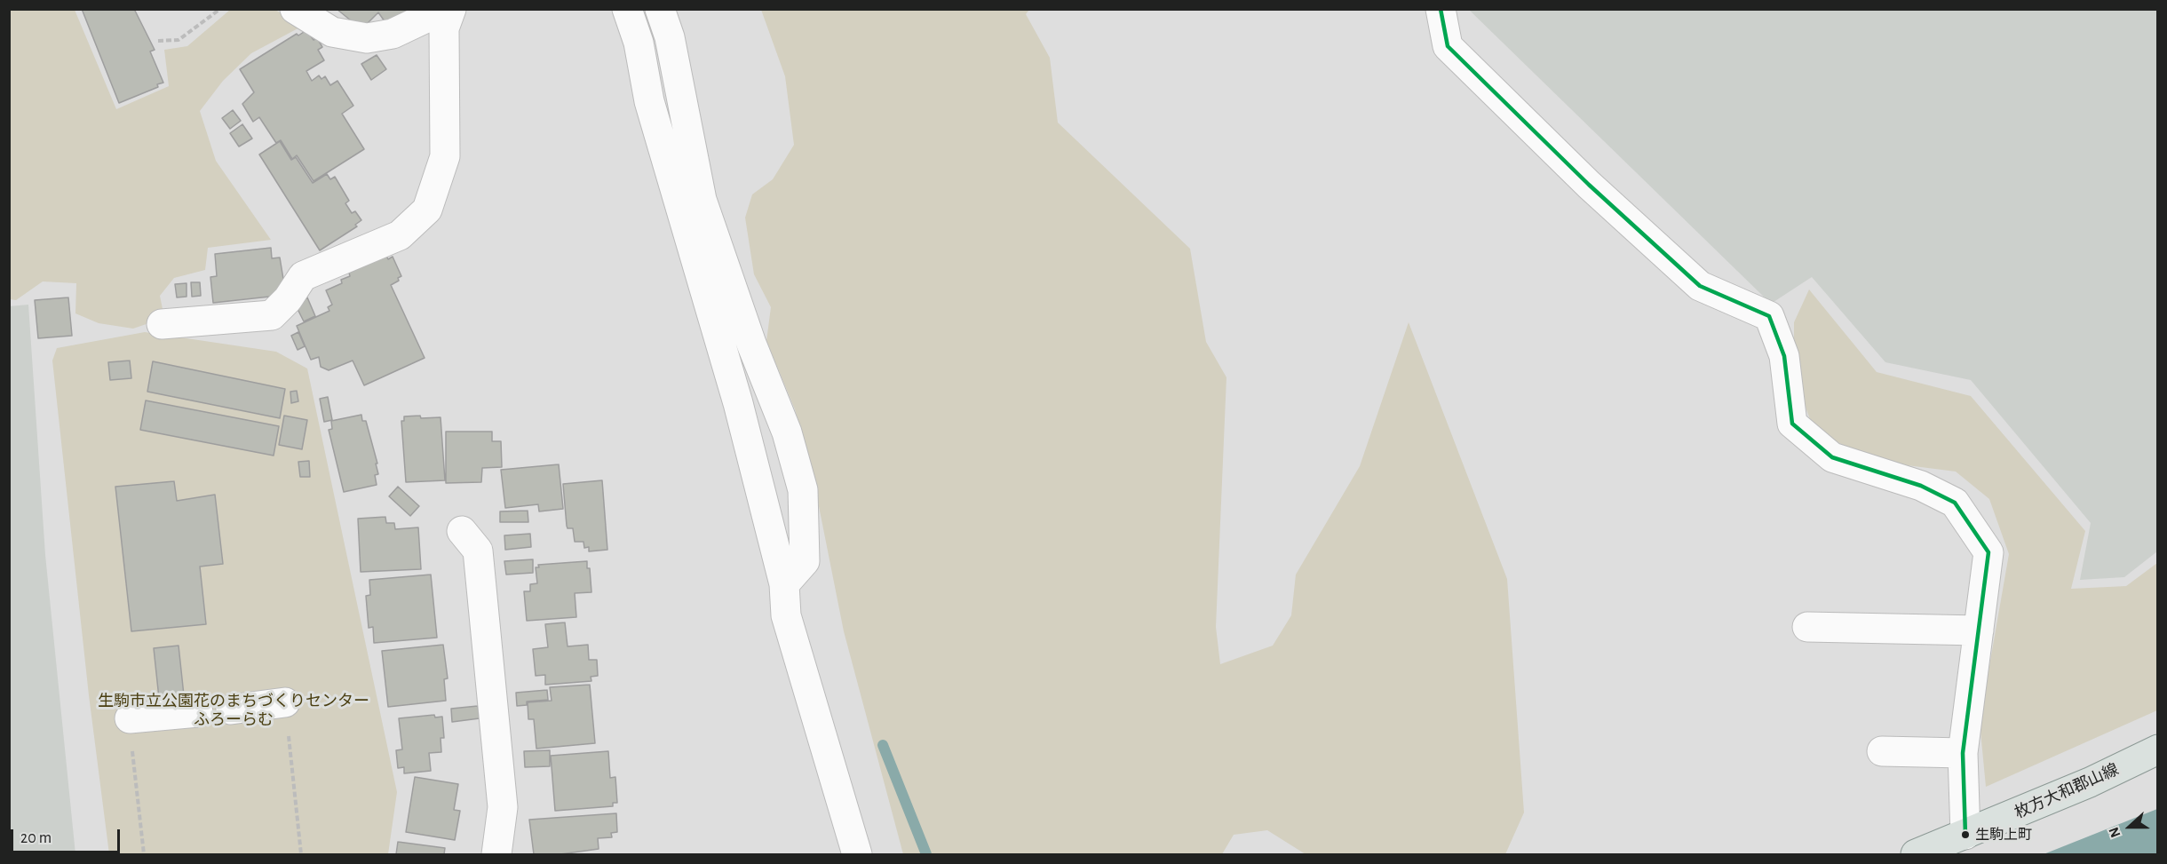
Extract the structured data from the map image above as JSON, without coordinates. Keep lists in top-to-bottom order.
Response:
{
  "streets": {
    "main road": ["枚方大和郡山線"]
  },
  "parks": ["生駒市立公園花のまちづくりセンター ふろーらむ"],
  "places": ["生駒上町"],
  "scale_bar": "20 m",
  "north": "left"
}
